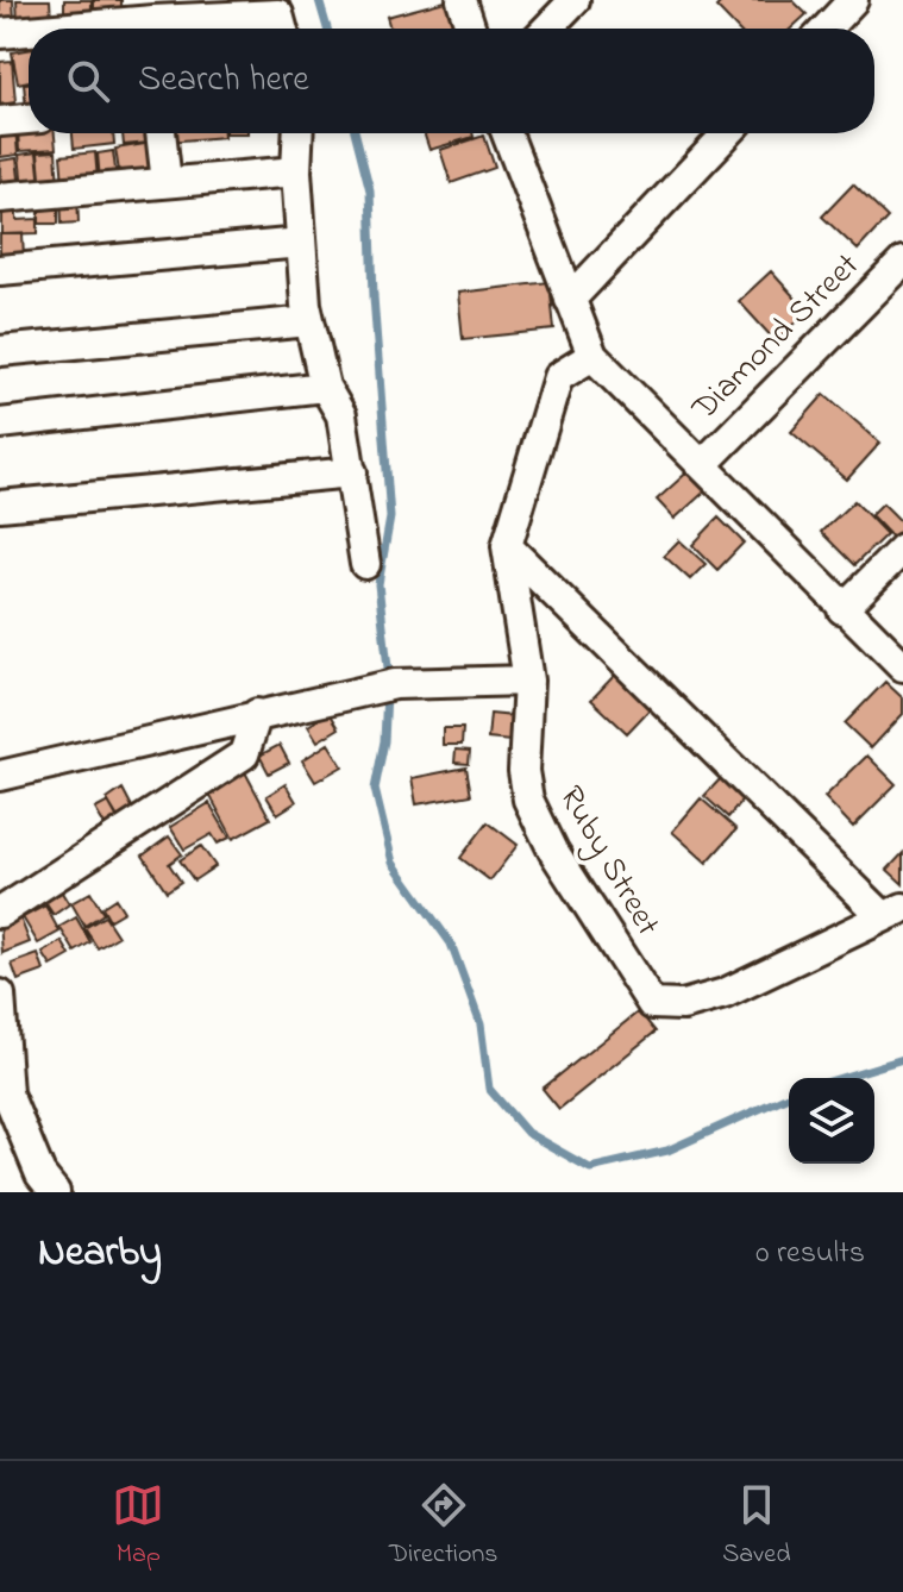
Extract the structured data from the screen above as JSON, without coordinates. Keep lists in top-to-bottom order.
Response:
{
  "streets": {
    "street": ["Diamond Street", "Ruby Street"]
  },
  "page": {
    "search": "Search here",
    "heading": ["Nearby", "0 results"],
    "nav": ["Map", "Directions", "Saved"]
  }
}
